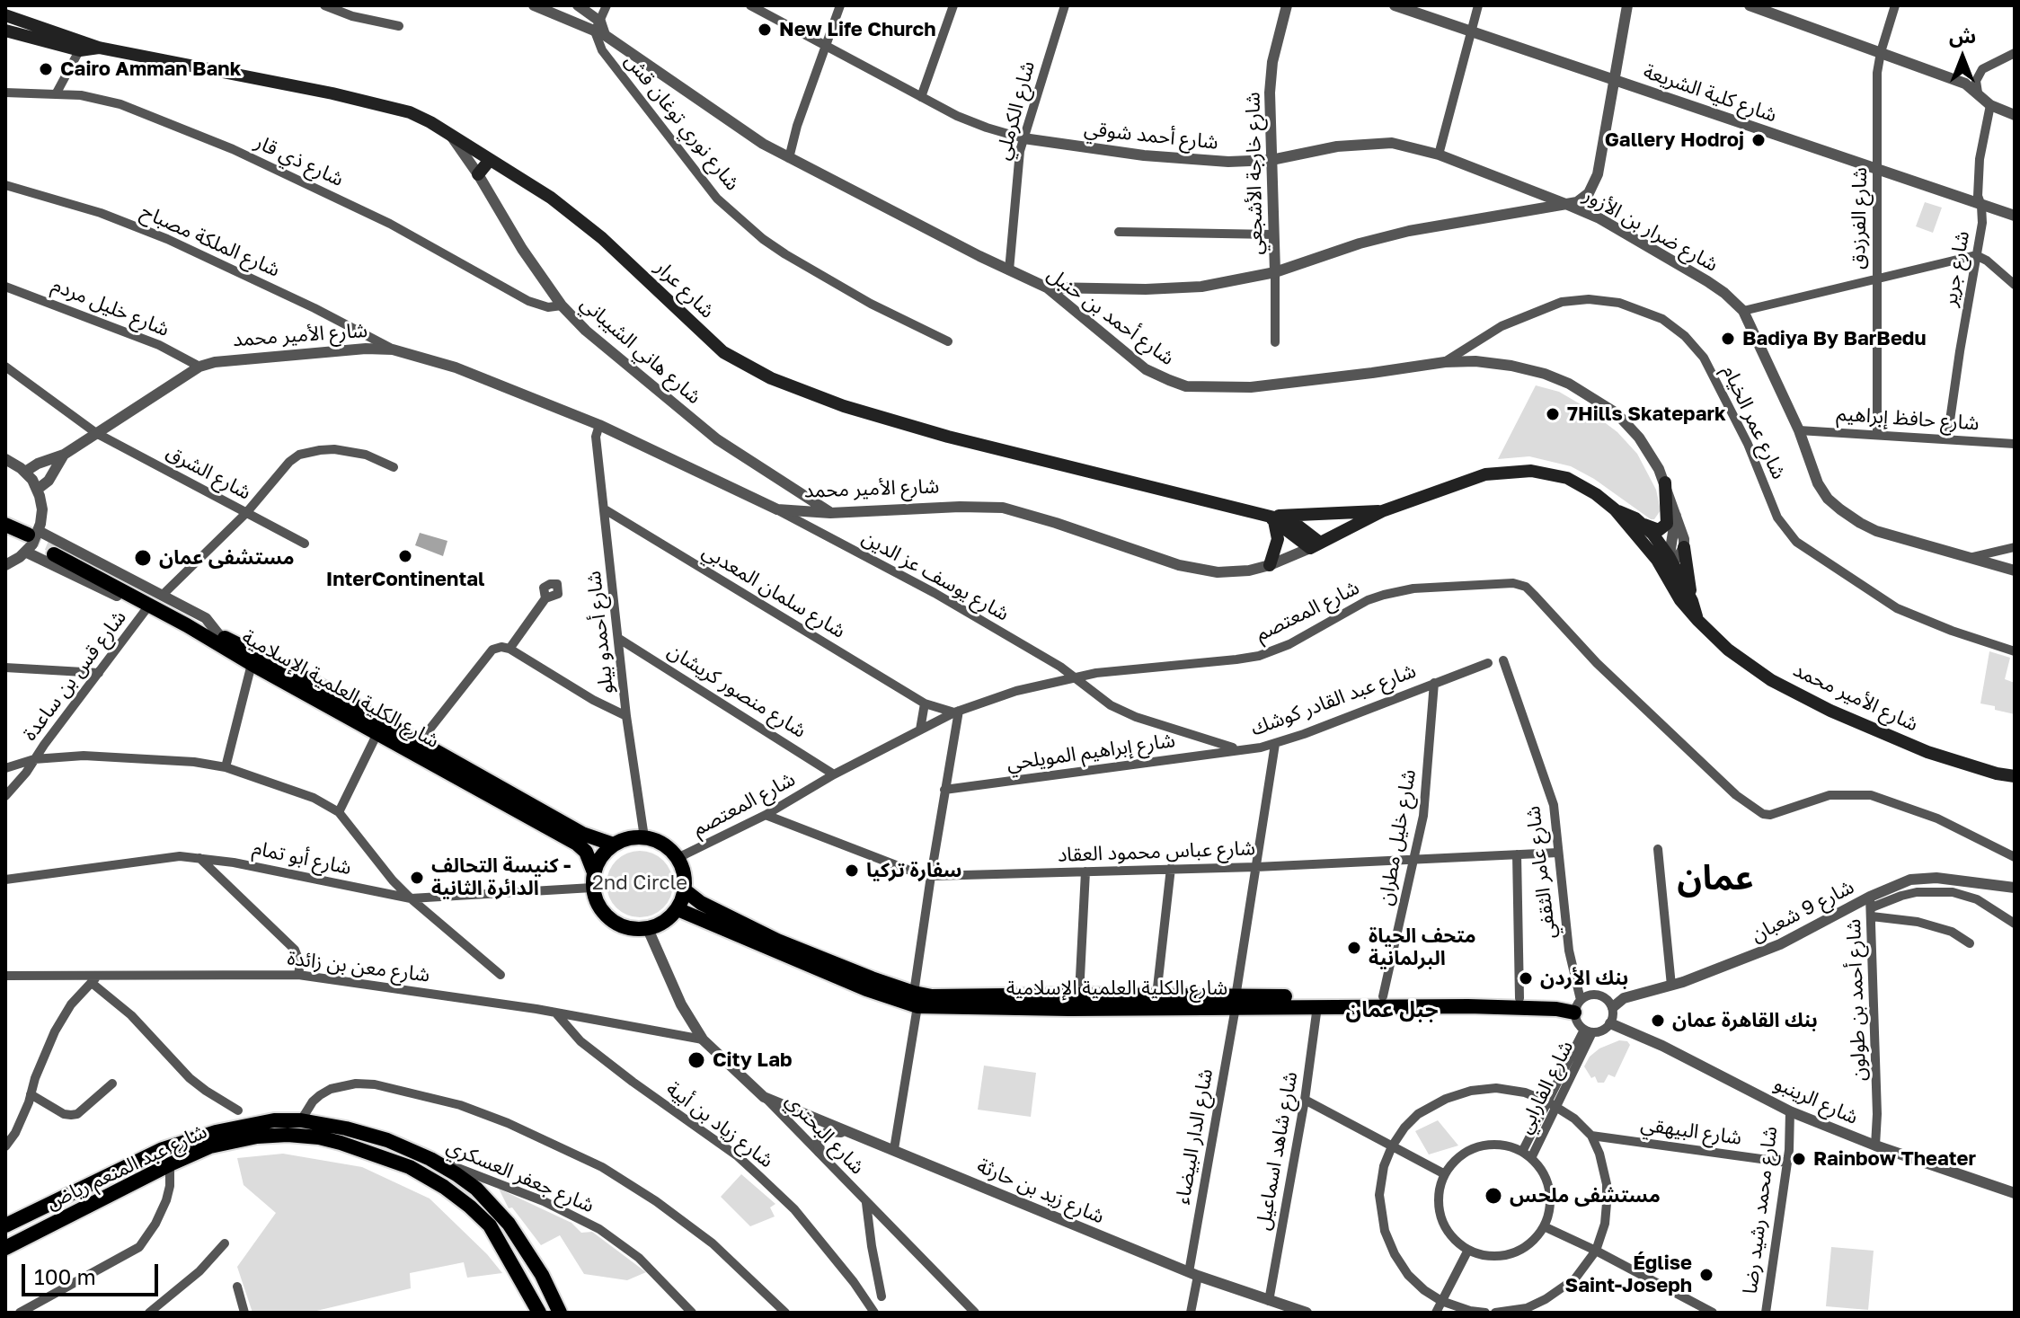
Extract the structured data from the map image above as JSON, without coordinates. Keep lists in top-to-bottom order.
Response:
{
  "streets": {
    "main road": [
      "شارع عرار",
      "شارع الأمير محمد",
      "شارع الكلية العلمية الإسلامية",
      "شارع عبد المنعم رياض"
    ],
    "street": [
      "شارع كلية الشريعة",
      "شارع الكرملي",
      "شارع نوري توغان قش",
      "شارع أحمد شوقي",
      "شارع ذي قار",
      "شارع خارجة الأشجعي",
      "شارع الفرزدق",
      "شارع ضرار بن الأزور",
      "شارع الملكة مصباح",
      "شارع جرير",
      "شارع خليل مردم",
      "شارع أحمد بن حنبل",
      "شارع هاني الشيباني",
      "شارع حافظ إبراهيم",
      "شارع عمر الخيام",
      "شارع الشرق",
      "شارع يوسف عز الدين",
      "شارع سلمان المعدبي",
      "شارع المعتصم",
      "شارع أحمدو بيلو",
      "شارع قس بن ساعدة",
      "شارع منصور كريشان",
      "شارع عبد القادر كوشك",
      "شارع إبراهيم المويلحي",
      "شارع خليل مطران",
      "شارع عباس محمود العقاد",
      "شارع أبو تمام",
      "شارع عامر الثقفي",
      "شارع 9 شعبان",
      "شارع معن بن زائدة",
      "شارع أحمد بن طولون",
      "شارع الفارابي",
      "شارع الرينبو",
      "شارع زياد بن أبية",
      "شارع البيهقي",
      "شارع البحتري",
      "شارع الدار البيضاء",
      "شارع شاهد اسماعيل",
      "شارع جعفر العسكري",
      "شارع زيد بن حارثة",
      "شارع محمد رشيد رضا"
    ]
  },
  "crossings": [
    ["شارع كلية الشريعة", "شارع الفرزدق"],
    ["شارع كلية الشريعة", "شارع جرير"],
    ["شارع الكرملي", "شارع أحمد شوقي"],
    ["شارع الكرملي", "شارع أحمد بن حنبل"],
    ["شارع نوري توغان قش", "شارع أحمد بن حنبل"],
    ["شارع أحمد شوقي", "شارع خارجة الأشجعي"],
    ["شارع أحمد شوقي", "شارع ضرار بن الأزور"],
    ["شارع ذي قار", "شارع هاني الشيباني"],
    ["شارع خارجة الأشجعي", "شارع ضرار بن الأزور"],
    ["شارع الفرزدق", "شارع حافظ إبراهيم"],
    ["شارع ضرار بن الأزور", "شارع أحمد بن حنبل"],
    ["شارع ضرار بن الأزور", "شارع حافظ إبراهيم"],
    ["شارع الملكة مصباح", "شارع الأمير محمد"],
    ["شارع جرير", "شارع حافظ إبراهيم"],
    ["شارع عرار", "شارع الأمير محمد"],
    ["شارع عرار", "شارع هاني الشيباني"],
    ["شارع خليل مردم", "شارع الأمير محمد"],
    ["شارع أحمد بن حنبل", "شارع الأمير محمد"],
    ["شارع أحمد بن حنبل", "شارع عمر الخيام"],
    ["شارع الأمير محمد", "شارع هاني الشيباني"],
    ["شارع الأمير محمد", "شارع الشرق"],
    ["شارع الأمير محمد", "شارع يوسف عز الدين"],
    ["شارع الأمير محمد", "شارع أحمدو بيلو"],
    ["شارع يوسف عز الدين", "شارع المعتصم"],
    ["شارع يوسف عز الدين", "شارع عبد القادر كوشك"],
    ["شارع سلمان المعدبي", "شارع المعتصم"],
    ["شارع سلمان المعدبي", "شارع أحمدو بيلو"],
    ["شارع المعتصم", "شارع أحمدو بيلو"],
    ["شارع المعتصم", "شارع الكلية العلمية الإسلامية"],
    ["شارع المعتصم", "شارع منصور كريشان"],
    ["شارع المعتصم", "شارع عبد القادر كوشك"],
    ["شارع المعتصم", "شارع عباس محمود العقاد"],
    ["شارع المعتصم", "شارع أبو تمام"],
    ["شارع المعتصم", "شارع البحتري"],
    ["شارع أحمدو بيلو", "شارع الكلية العلمية الإسلامية"],
    ["شارع أحمدو بيلو", "شارع منصور كريشان"],
    ["شارع أحمدو بيلو", "شارع أبو تمام"],
    ["شارع أحمدو بيلو", "شارع البحتري"],
    ["شارع الكلية العلمية الإسلامية", "شارع خليل مطران"],
    ["شارع الكلية العلمية الإسلامية", "شارع أبو تمام"],
    ["شارع الكلية العلمية الإسلامية", "شارع عامر الثقفي"],
    ["شارع الكلية العلمية الإسلامية", "شارع 9 شعبان"],
    ["شارع الكلية العلمية الإسلامية", "شارع الفارابي"],
    ["شارع الكلية العلمية الإسلامية", "شارع الرينبو"],
    ["شارع الكلية العلمية الإسلامية", "شارع البحتري"],
    ["شارع الكلية العلمية الإسلامية", "شارع الدار البيضاء"],
    ["شارع الكلية العلمية الإسلامية", "شارع شاهد اسماعيل"],
    ["شارع عبد القادر كوشك", "شارع إبراهيم المويلحي"],
    ["شارع عبد القادر كوشك", "شارع خليل مطران"],
    ["شارع عبد القادر كوشك", "شارع الدار البيضاء"],
    ["شارع خليل مطران", "شارع عباس محمود العقاد"],
    ["شارع عباس محمود العقاد", "شارع عامر الثقفي"],
    ["شارع عباس محمود العقاد", "شارع الدار البيضاء"],
    ["شارع أبو تمام", "شارع البحتري"],
    ["شارع عامر الثقفي", "شارع 9 شعبان"],
    ["شارع عامر الثقفي", "شارع الفارابي"],
    ["شارع عامر الثقفي", "شارع الرينبو"],
    ["شارع 9 شعبان", "شارع أحمد بن طولون"],
    ["شارع 9 شعبان", "شارع الفارابي"],
    ["شارع 9 شعبان", "شارع الرينبو"],
    ["شارع معن بن زائدة", "شارع زياد بن أبية"],
    ["شارع معن بن زائدة", "شارع البحتري"],
    ["شارع أحمد بن طولون", "شارع الرينبو"],
    ["شارع الفارابي", "شارع الرينبو"],
    ["شارع الرينبو", "شارع محمد رشيد رضا"],
    ["شارع البيهقي", "شارع محمد رشيد رضا"],
    ["شارع البحتري", "شارع زيد بن حارثة"],
    ["شارع الدار البيضاء", "شارع زيد بن حارثة"],
    ["شارع شاهد اسماعيل", "شارع زيد بن حارثة"],
    ["شارع عبد المنعم رياض", "شارع جعفر العسكري"]
  ],
  "districts": ["عمان", "جبل عمان"],
  "parks": ["2nd Circle"],
  "places": [
    "New Life Church",
    "Cairo Amman Bank",
    "Gallery Hodroj",
    "Badiya By BarBedu",
    "7Hills Skatepark",
    "InterContinental",
    "مستشفى عمان",
    "سفارة تركيا",
    "كنيسة التحالف - الدائرة الثانية",
    "متحف الحياة البرلمانية",
    "بنك الأردن",
    "بنك القاهرة عمان",
    "City Lab",
    "Rainbow Theater",
    "مستشفى ملحس",
    "Église Saint-Joseph"
  ],
  "scale_bar": "100 m",
  "north": "top"
}
